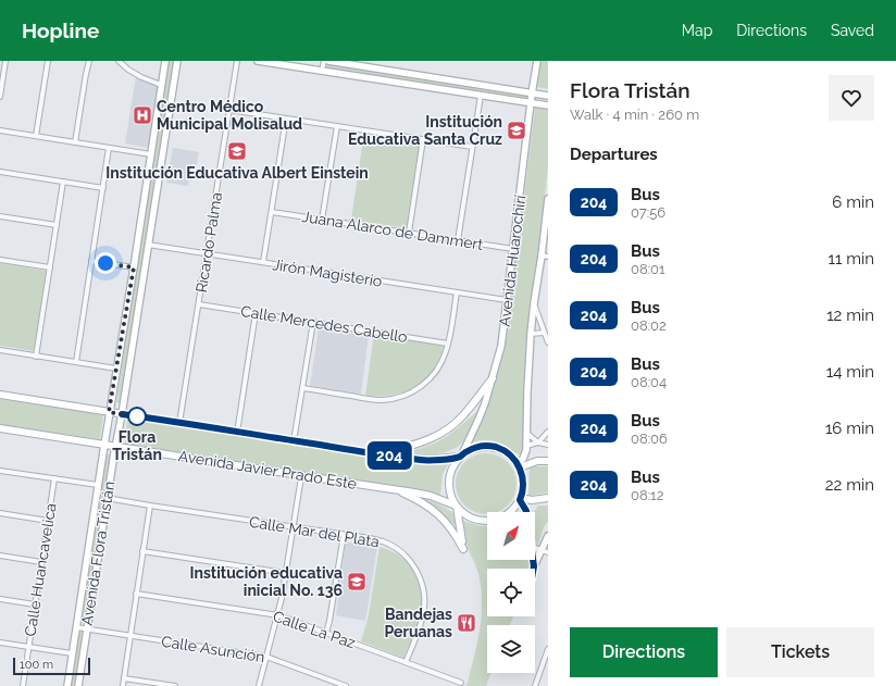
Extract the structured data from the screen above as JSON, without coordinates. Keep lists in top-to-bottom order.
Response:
{
  "streets": {
    "main road": ["Avenida Javier Prado Este"],
    "street": [
      "Juana Alarco de Dammert",
      "Ricardo Palma",
      "Avenida Huarochirí",
      "Jirón Magisterio",
      "Calle Mercedes Cabello",
      "Calle Mar del Plata",
      "Avenida Flora Tristán",
      "Calle Huancavelica",
      "Calle La Paz",
      "Calle Asunción"
    ]
  },
  "crossings": [
    ["Juana Alarco de Dammert", "Avenida Huarochirí"],
    ["Ricardo Palma", "Jirón Magisterio"],
    ["Ricardo Palma", "Calle Mercedes Cabello"],
    ["Avenida Huarochirí", "Jirón Magisterio"],
    ["Avenida Huarochirí", "Avenida Javier Prado Este"],
    ["Jirón Magisterio", "Avenida Flora Tristán"],
    ["Avenida Javier Prado Este", "Avenida Flora Tristán"],
    ["Calle Mar del Plata", "Avenida Flora Tristán"],
    ["Calle Mar del Plata", "Calle La Paz"],
    ["Avenida Flora Tristán", "Calle Asunción"]
  ],
  "places": {
    "hospital": ["Centro Médico Municipal Molisalud"],
    "school or university": ["Institución Educativa Santa Cruz", "Institución Educativa Albert Einstein", "Institución educativa inicial No. 136"],
    "other": ["Flora Tristán"],
    "restaurant": ["Bandejas Peruanas"]
  },
  "lines": ["bus line 204"],
  "scale_bar": "100 m",
  "north": "top right",
  "page": {
    "header": "Hopline",
    "nav": ["Map", "Directions", "Saved"],
    "on_map": "204",
    "heading": [
      ["Flora Tristán", "Walk · 4 min · 260 m"],
      "Departures"
    ],
    "list": [
      {
        "mark": "204",
        "name": "Bus",
        "note": "07:56",
        "value": "6 min"
      },
      {
        "mark": "204",
        "name": "Bus",
        "note": "08:01",
        "value": "11 min"
      },
      {
        "mark": "204",
        "name": "Bus",
        "note": "08:02",
        "value": "12 min"
      },
      {
        "mark": "204",
        "name": "Bus",
        "note": "08:04",
        "value": "14 min"
      },
      {
        "mark": "204",
        "name": "Bus",
        "note": "08:06",
        "value": "16 min"
      },
      {
        "mark": "204",
        "name": "Bus",
        "note": "08:12",
        "value": "22 min"
      }
    ],
    "buttons": ["Directions", "Tickets"],
    "scale": "100 m"
  }
}
